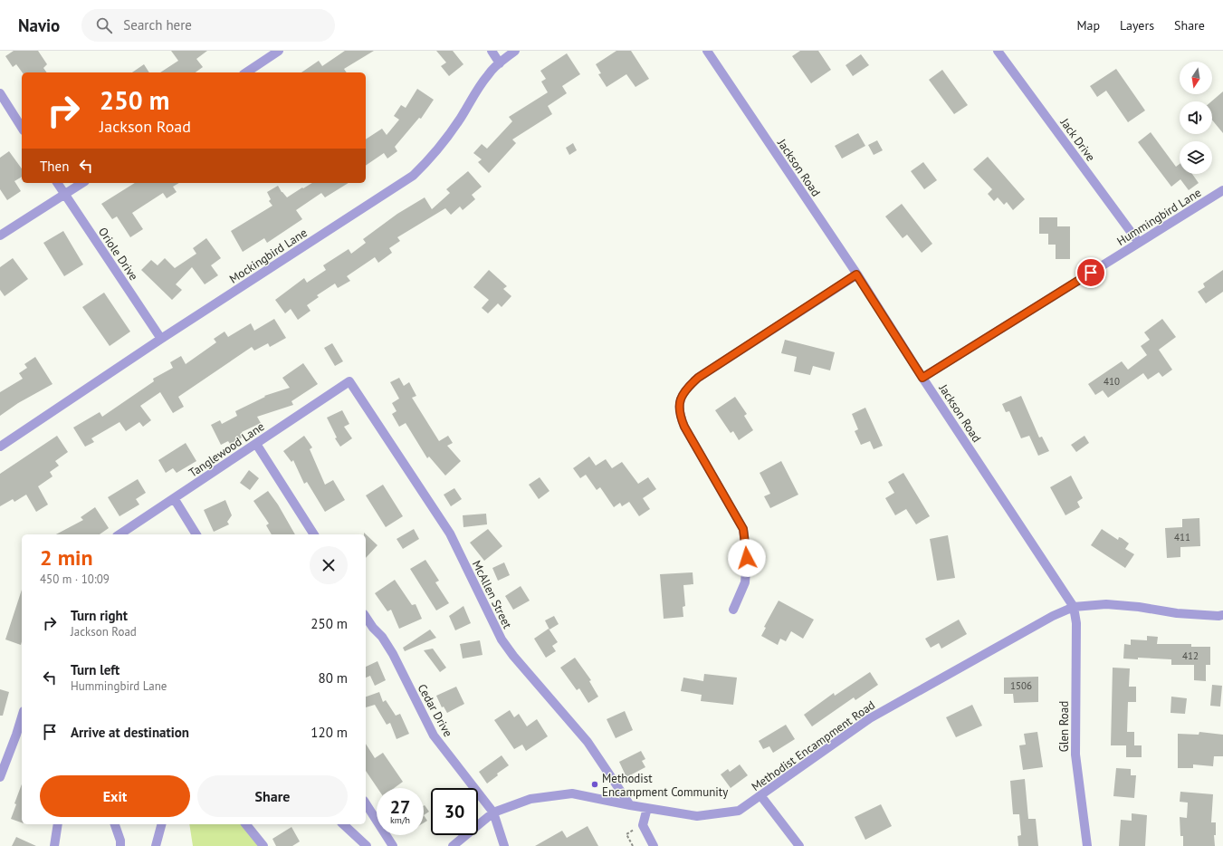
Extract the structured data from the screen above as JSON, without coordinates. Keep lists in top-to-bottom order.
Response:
{
  "streets": {
    "street": [
      "Jack Drive",
      "Jackson Road",
      "Hummingbird Lane",
      "Oriole Drive",
      "Mockingbird Lane",
      "Tanglewood Lane",
      "McAllen Street",
      "Cedar Drive",
      "Glen Road",
      "Methodist Encampment Road"
    ]
  },
  "crossings": [
    ["Jack Drive", "Hummingbird Lane"],
    ["Jackson Road", "Hummingbird Lane"],
    ["Jackson Road", "Glen Road"],
    ["Jackson Road", "Methodist Encampment Road"],
    ["Oriole Drive", "Mockingbird Lane"],
    ["Tanglewood Lane", "McAllen Street"],
    ["McAllen Street", "Methodist Encampment Road"],
    ["Cedar Drive", "Methodist Encampment Road"],
    ["Glen Road", "Methodist Encampment Road"]
  ],
  "places": ["Methodist Encampment Community"],
  "house_numbers": [
    "410",
    "411",
    "412",
    "1506"
  ],
  "north": "bottom",
  "page": {
    "header": "Navio",
    "search": "Search here",
    "nav": ["Map", "Layers", "Share"],
    "turn": ["250 m", "Jackson Road"],
    "then": "Then",
    "heading": ["2 min", "450 m · 10:09"],
    "list": [
      {
        "name": "Turn right",
        "note": "Jackson Road",
        "value": "250 m"
      },
      {
        "name": "Turn left",
        "note": "Hummingbird Lane",
        "value": "80 m"
      },
      {
        "name": "Arrive at destination",
        "value": "120 m"
      }
    ],
    "buttons": ["Exit", "Share"],
    "speed": "27 km/h",
    "limit": "30"
  }
}
